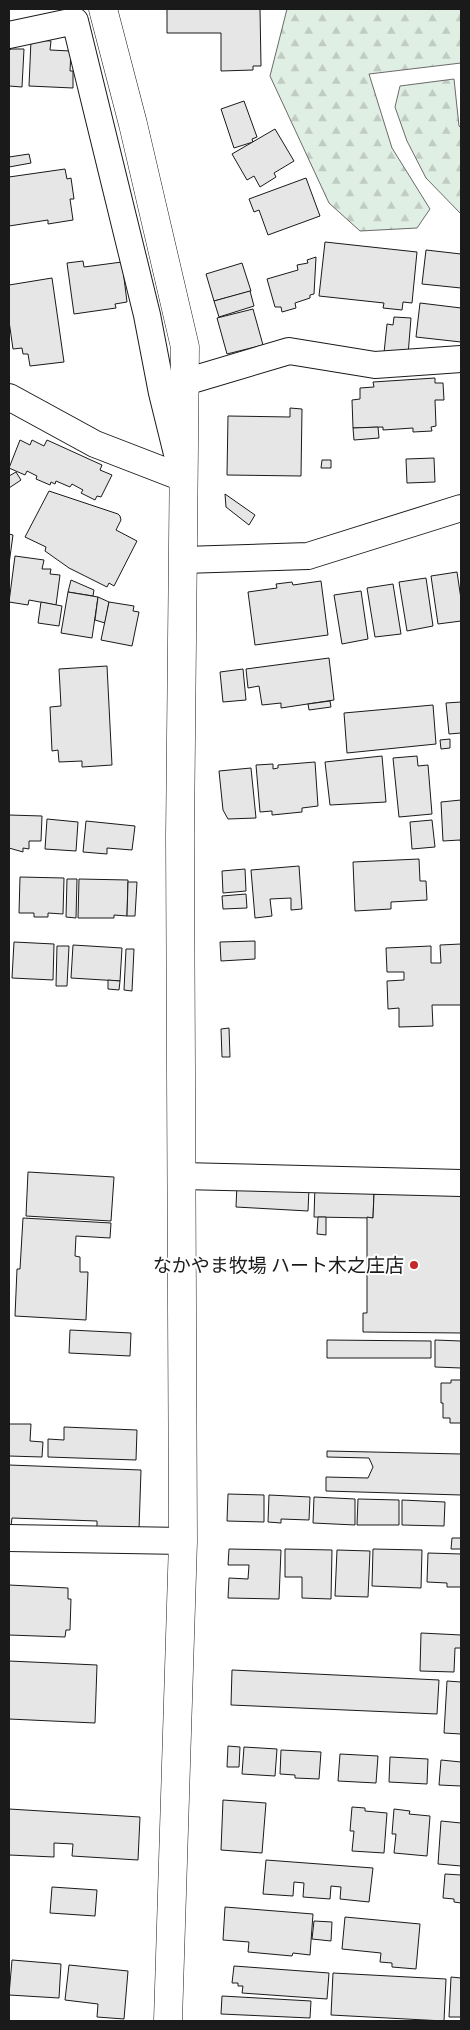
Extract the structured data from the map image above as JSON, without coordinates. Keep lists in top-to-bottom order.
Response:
{
  "places": ["なかやま牧場 ハート木之庄店"]
}
